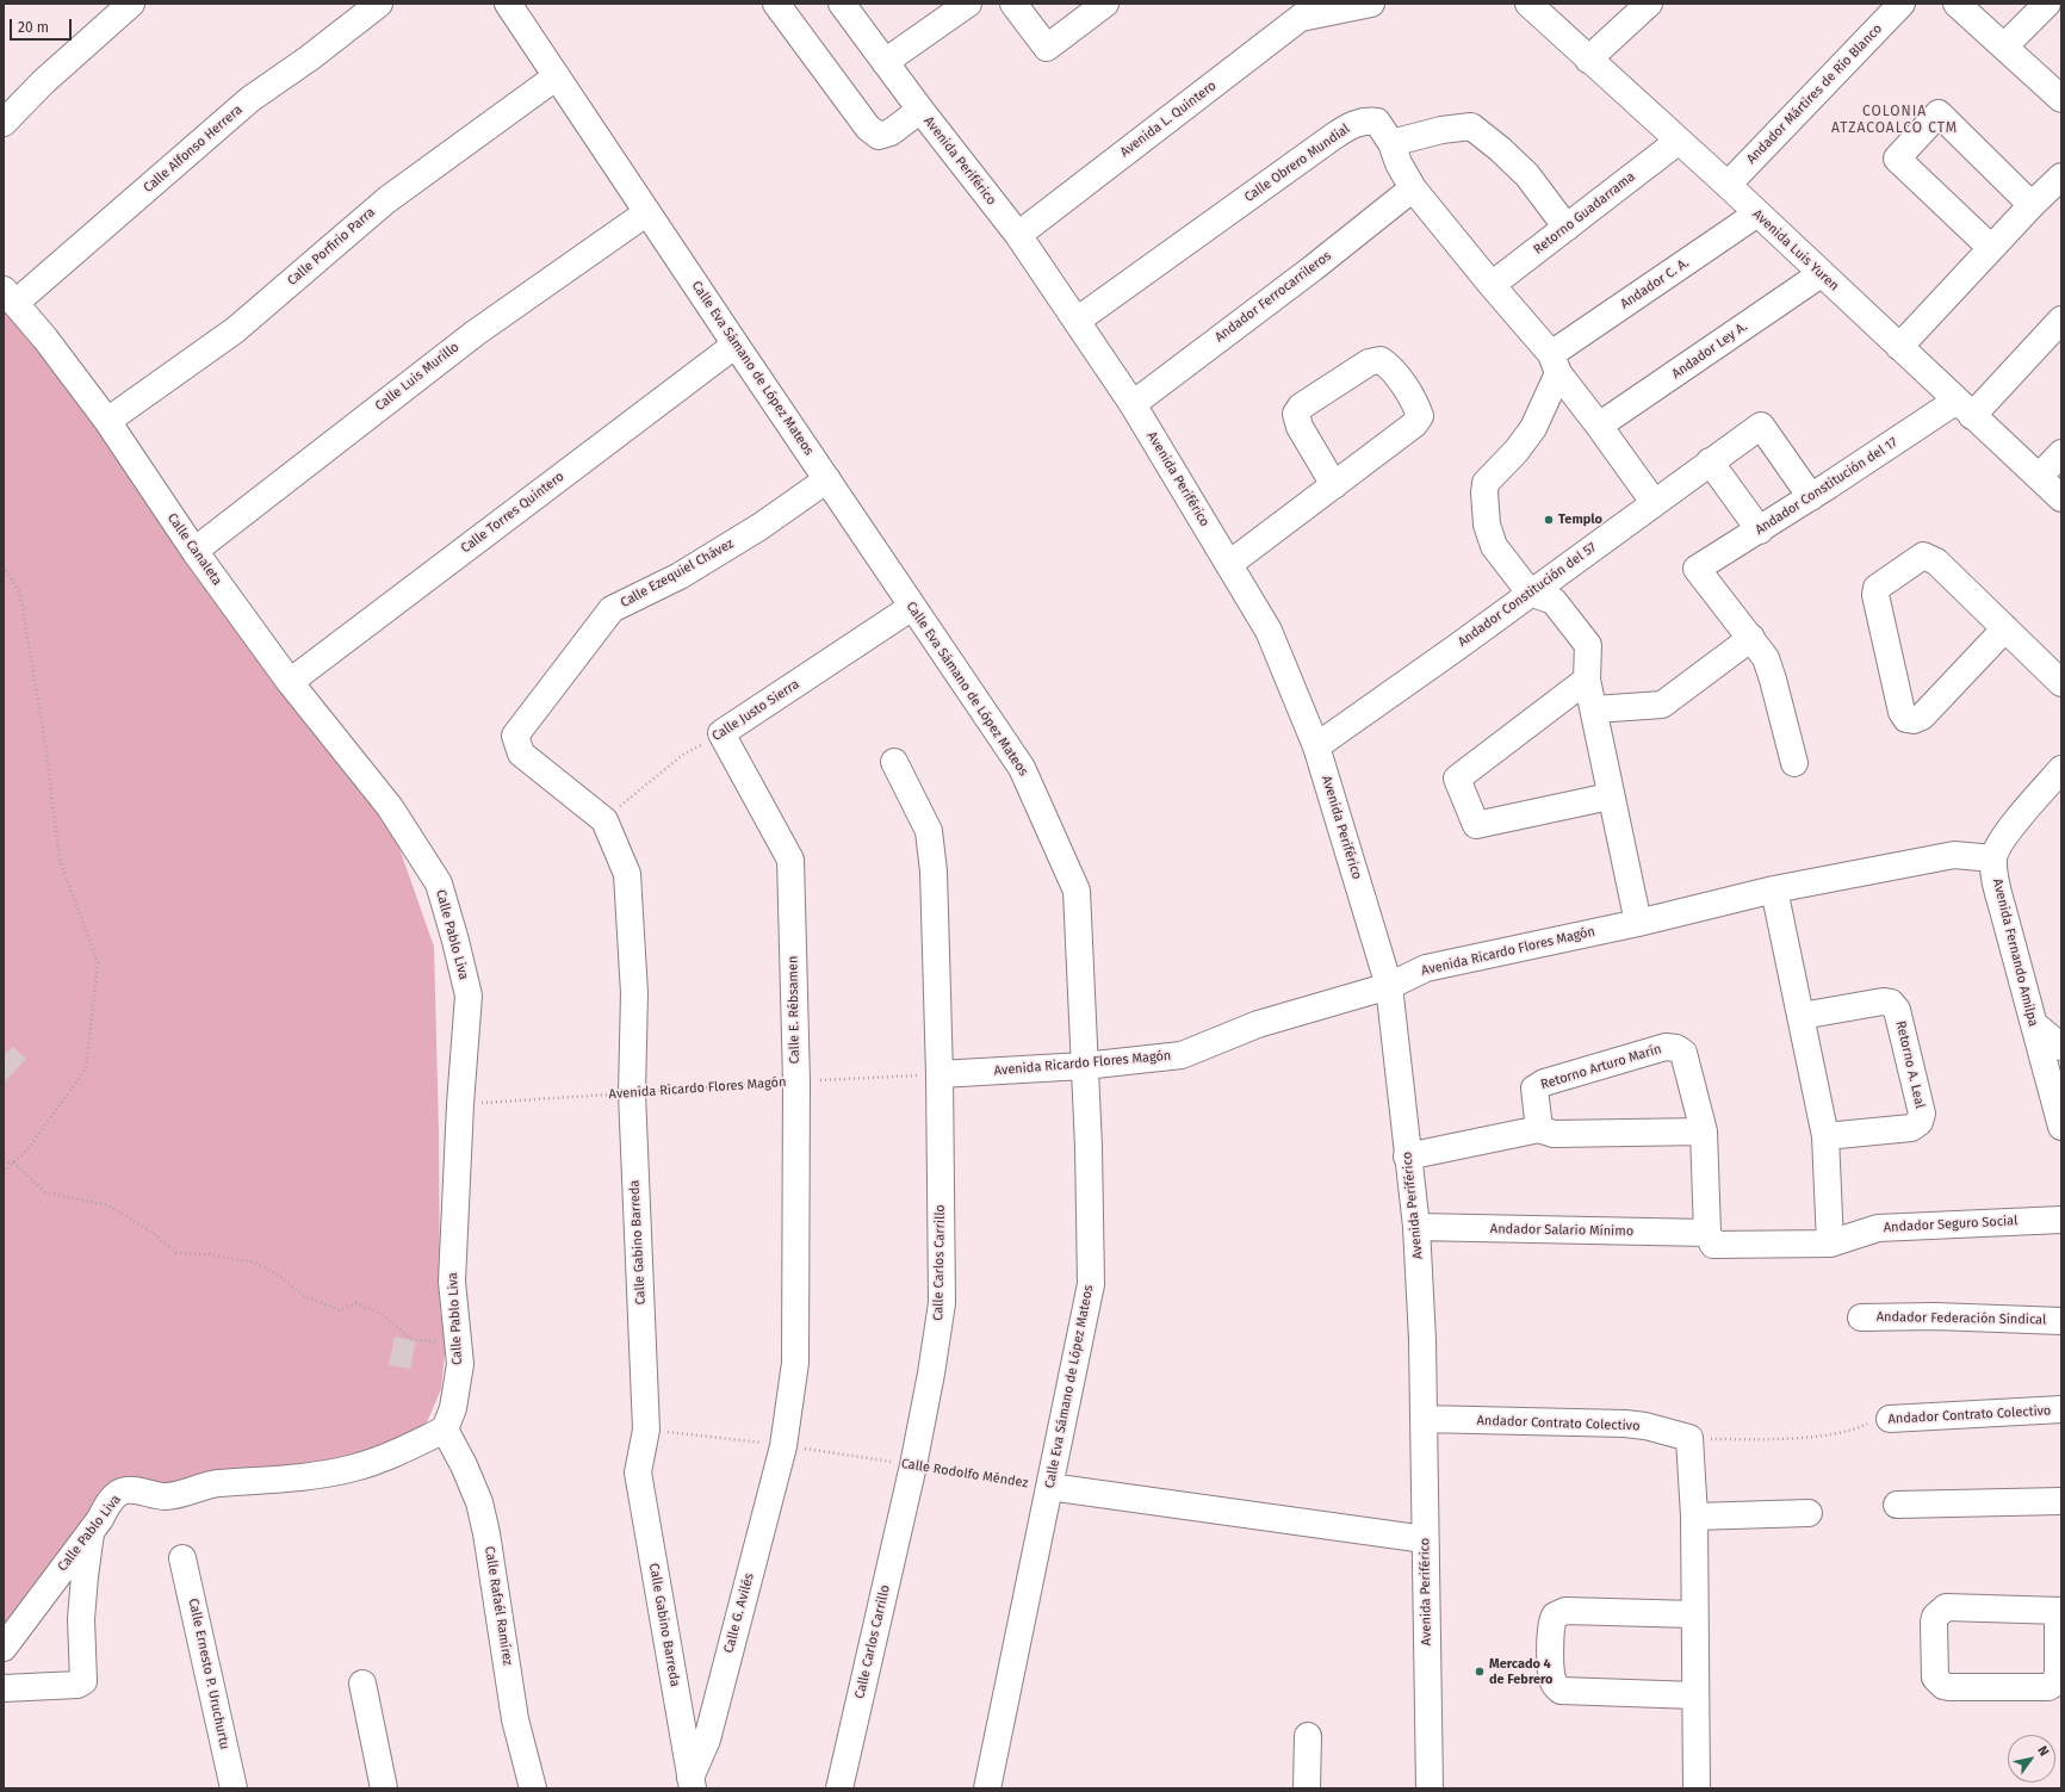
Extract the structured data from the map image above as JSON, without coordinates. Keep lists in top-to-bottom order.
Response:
{
  "streets": {
    "street": [
      "Andador Mártires de Río Blanco",
      "Avenida L. Quintero",
      "Calle Alfonso Herrera",
      "Avenida Periférico",
      "Calle Obrero Mundial",
      "Retorno Guadarrama",
      "Calle Porfirio Parra",
      "Avenida Luis Yuren",
      "Andador C. A.",
      "Andador Ferrocarrileros",
      "Andador Ley A.",
      "Calle Eva Sámano de López Mateos",
      "Calle Luis Murillo",
      "Andador Constitución del 17",
      "Calle Torres Quintero",
      "Calle Canaleta",
      "Calle Ezequiel Chávez",
      "Andador Constitución del 57",
      "Calle Justo Sierra",
      "Calle Pablo Liva",
      "Avenida Ricardo Flores Magón",
      "Avenida Fernando Amilpa",
      "Calle E. Rébsamen",
      "Retorno A. Leal",
      "Retorno Arturo Marín",
      "Andador Seguro Social",
      "Andador Salario Mínimo",
      "Calle Gabino Barreda",
      "Calle Carlos Carrillo",
      "Andador Federación Sindical",
      "Andador Contrato Colectivo",
      "Calle Rafaél Ramírez",
      "Calle G. Avilés",
      "Calle Ernesto P. Uruchurtu"
    ],
    "path": ["Calle Rodolfo Méndez"]
  },
  "crossings": [
    ["Andador Mártires de Río Blanco", "Avenida Luis Yuren"],
    ["Avenida L. Quintero", "Avenida Periférico"],
    ["Calle Alfonso Herrera", "Calle Canaleta"],
    ["Avenida Periférico", "Calle Obrero Mundial"],
    ["Avenida Periférico", "Andador Ferrocarrileros"],
    ["Avenida Periférico", "Andador Constitución del 57"],
    ["Avenida Periférico", "Avenida Ricardo Flores Magón"],
    ["Avenida Periférico", "Andador Salario Mínimo"],
    ["Avenida Periférico", "Andador Contrato Colectivo"],
    ["Calle Obrero Mundial", "Retorno Guadarrama"],
    ["Calle Obrero Mundial", "Andador C. A."],
    ["Calle Obrero Mundial", "Andador Ferrocarrileros"],
    ["Calle Obrero Mundial", "Andador Ley A."],
    ["Calle Obrero Mundial", "Andador Constitución del 57"],
    ["Retorno Guadarrama", "Avenida Luis Yuren"],
    ["Calle Porfirio Parra", "Calle Eva Sámano de López Mateos"],
    ["Calle Porfirio Parra", "Calle Canaleta"],
    ["Avenida Luis Yuren", "Andador C. A."],
    ["Avenida Luis Yuren", "Andador Ley A."],
    ["Avenida Luis Yuren", "Andador Constitución del 17"],
    ["Calle Eva Sámano de López Mateos", "Calle Luis Murillo"],
    ["Calle Eva Sámano de López Mateos", "Calle Torres Quintero"],
    ["Calle Eva Sámano de López Mateos", "Calle Ezequiel Chávez"],
    ["Calle Eva Sámano de López Mateos", "Calle Justo Sierra"],
    ["Calle Eva Sámano de López Mateos", "Avenida Ricardo Flores Magón"],
    ["Calle Eva Sámano de López Mateos", "Calle Rodolfo Méndez"],
    ["Calle Luis Murillo", "Calle Canaleta"],
    ["Andador Constitución del 17", "Andador Constitución del 57"],
    ["Calle Torres Quintero", "Calle Canaleta"],
    ["Calle Canaleta", "Calle Pablo Liva"],
    ["Calle Ezequiel Chávez", "Calle Gabino Barreda"],
    ["Calle Justo Sierra", "Calle E. Rébsamen"],
    ["Calle Justo Sierra", "Calle Gabino Barreda"],
    ["Calle Pablo Liva", "Avenida Ricardo Flores Magón"],
    ["Calle Pablo Liva", "Calle Rafaél Ramírez"],
    ["Avenida Ricardo Flores Magón", "Avenida Fernando Amilpa"],
    ["Avenida Ricardo Flores Magón", "Calle E. Rébsamen"],
    ["Avenida Ricardo Flores Magón", "Calle Gabino Barreda"],
    ["Avenida Ricardo Flores Magón", "Calle Carlos Carrillo"],
    ["Calle E. Rébsamen", "Calle Rodolfo Méndez"],
    ["Calle E. Rébsamen", "Calle G. Avilés"],
    ["Retorno Arturo Marín", "Andador Seguro Social"],
    ["Retorno Arturo Marín", "Andador Salario Mínimo"],
    ["Andador Seguro Social", "Andador Salario Mínimo"],
    ["Calle Gabino Barreda", "Calle Rodolfo Méndez"],
    ["Calle Gabino Barreda", "Calle G. Avilés"],
    ["Calle Carlos Carrillo", "Calle Rodolfo Méndez"],
    ["Calle Rodolfo Méndez", "Calle G. Avilés"]
  ],
  "districts": ["COLONIA ATZACOALCO CTM"],
  "places": ["Templo", "Mercado 4 de Febrero"],
  "scale_bar": "20 m",
  "north": "top right"
}
